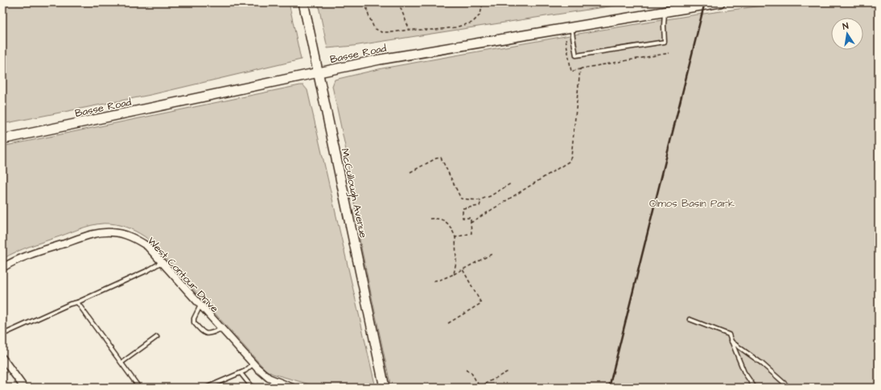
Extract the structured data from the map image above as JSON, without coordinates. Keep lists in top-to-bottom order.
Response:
{
  "streets": {
    "main road": ["Basse Road", "McCullough Avenue"],
    "street": ["West Contour Drive"]
  },
  "crossings": [
    ["Basse Road", "McCullough Avenue"]
  ],
  "parks": ["Olmos Basin Park"],
  "north": "top"
}
